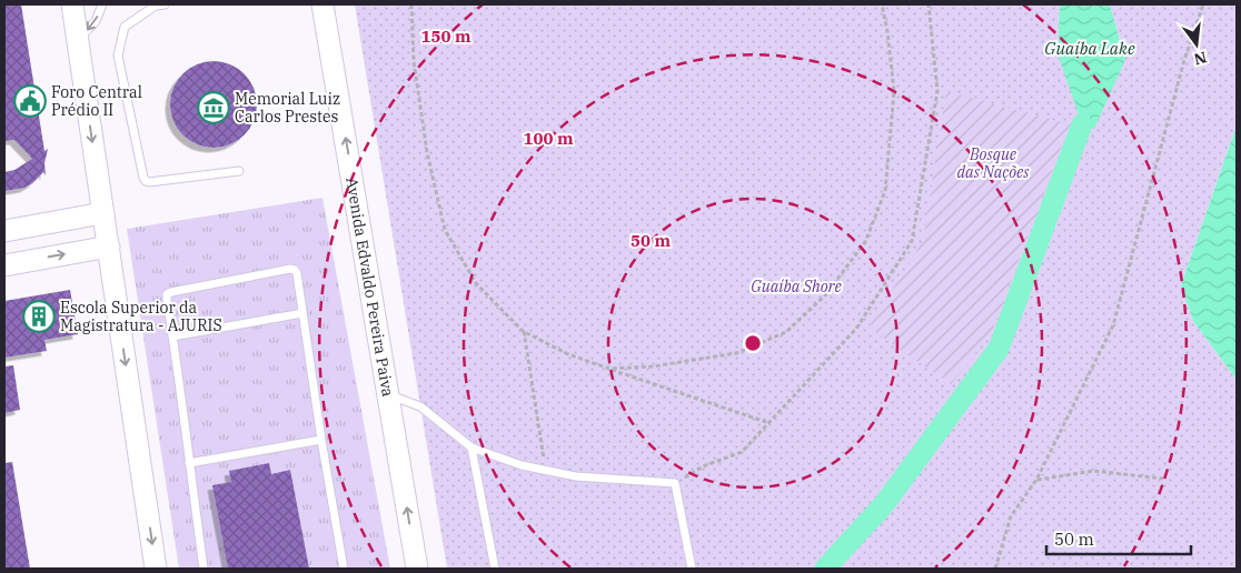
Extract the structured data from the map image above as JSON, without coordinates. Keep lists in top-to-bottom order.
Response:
{
  "streets": {
    "main road": ["Avenida Edvaldo Pereira Paiva"]
  },
  "one_way": ["Avenida Edvaldo Pereira Paiva"],
  "water": ["Guaíba Lake"],
  "parks": ["Bosque das Nações", "Guaíba Shore"],
  "places": {
    "public building": ["Foro Central Prédio II"],
    "museum": ["Memorial Luiz Carlos Prestes"],
    "building": ["Escola Superior da Magistratura - AJURIS"]
  },
  "scale_bar": "50 m",
  "north": "bottom",
  "rings": ["150 m", "100 m", "50 m"]
}
